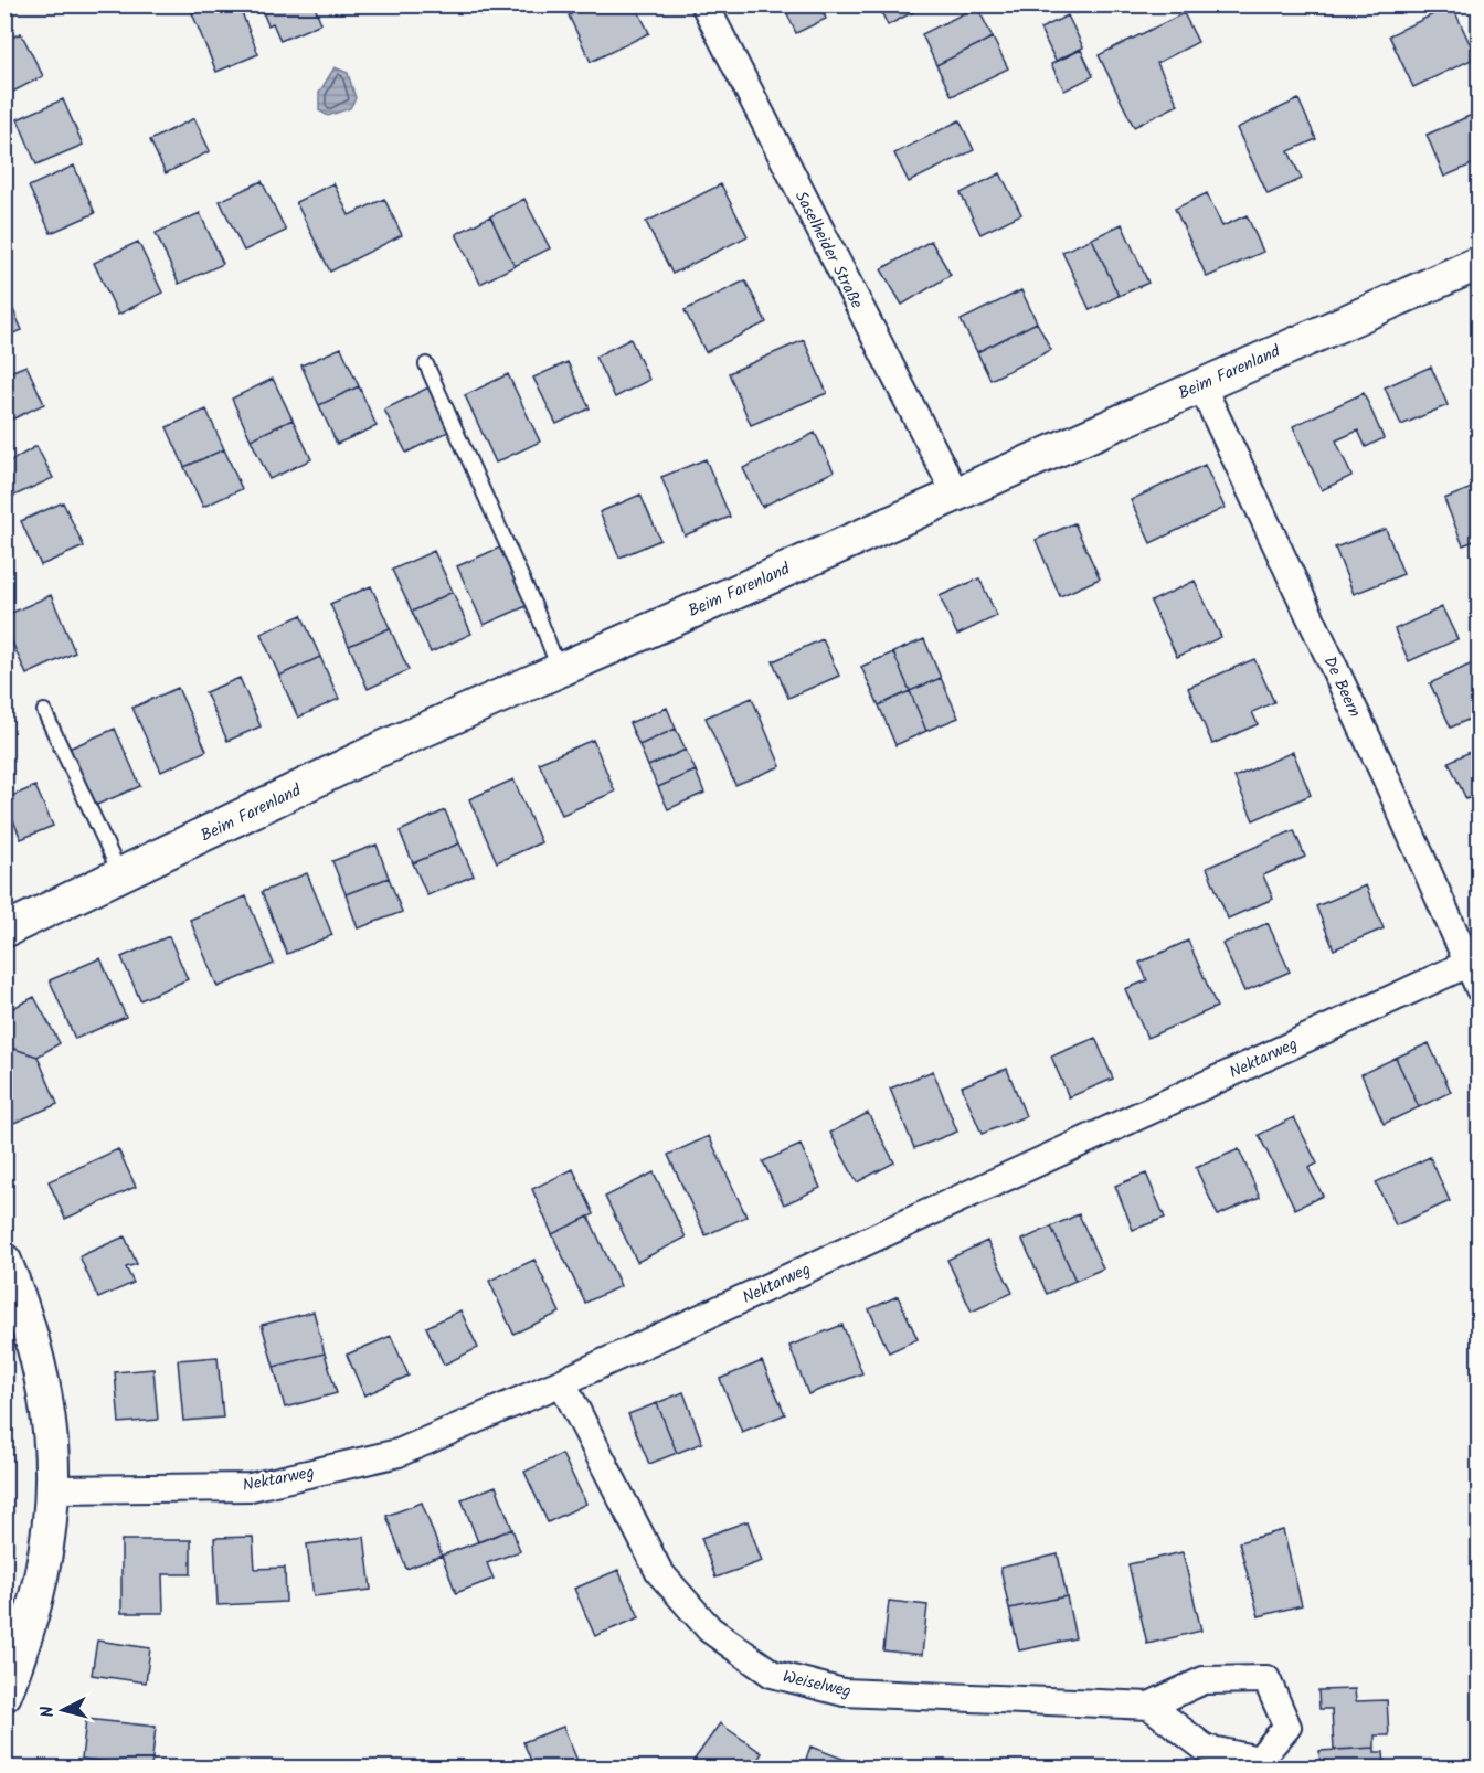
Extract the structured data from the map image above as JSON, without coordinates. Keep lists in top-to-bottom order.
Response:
{
  "streets": {
    "street": [
      "Saselheider Straße",
      "Beim Farenland",
      "De Beern",
      "Nektarweg",
      "Weiselweg"
    ]
  },
  "crossings": [
    ["Saselheider Straße", "Beim Farenland"],
    ["Beim Farenland", "De Beern"],
    ["De Beern", "Nektarweg"],
    ["Nektarweg", "Weiselweg"]
  ],
  "north": "left"
}
